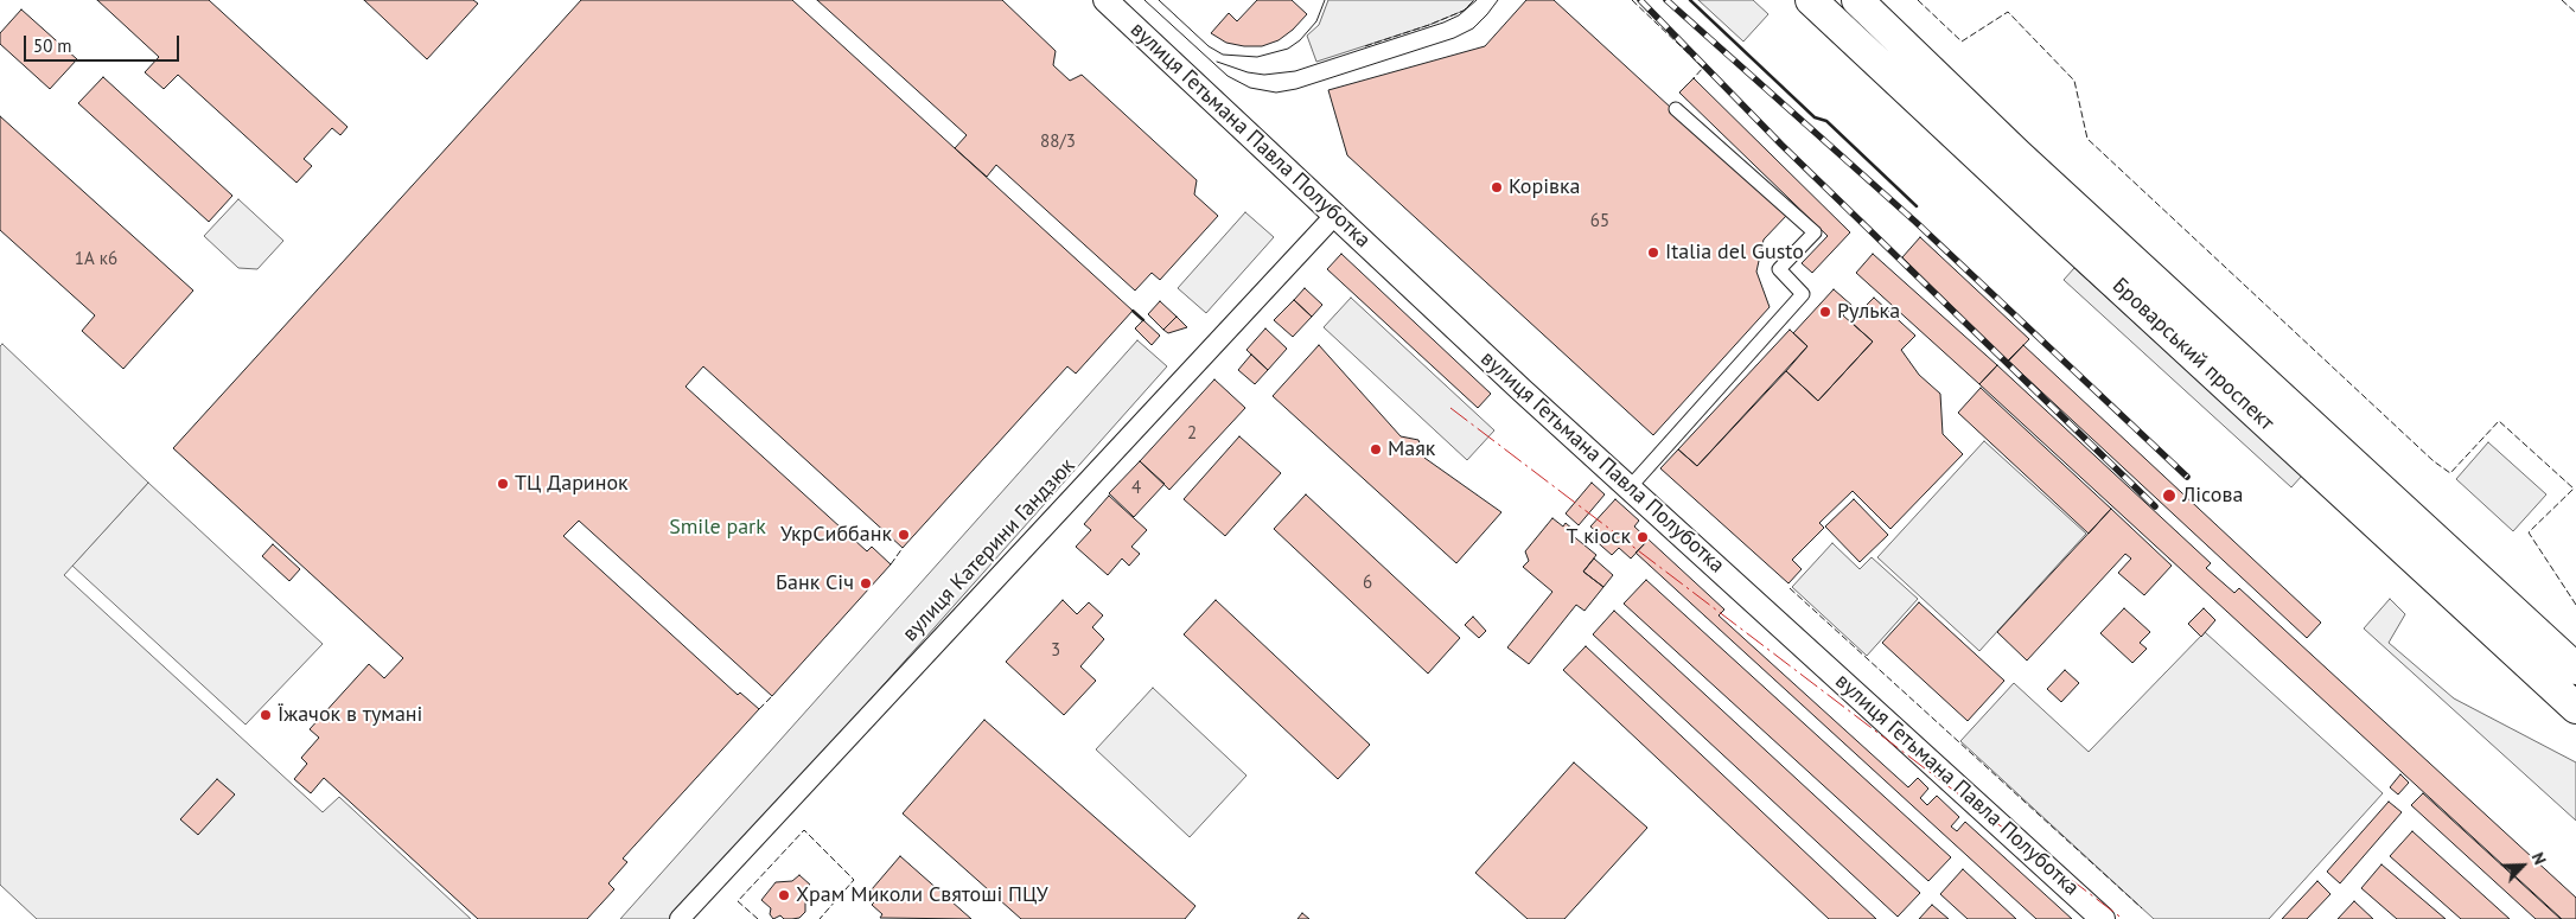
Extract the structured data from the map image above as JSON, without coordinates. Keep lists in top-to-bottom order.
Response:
{
  "streets": {
    "highway": ["Броварський проспект"],
    "street": ["вулиця Гетьмана Павла Полуботка", "вулиця Катерини Гандзюк"]
  },
  "crossings": [
    ["вулиця Гетьмана Павла Полуботка", "вулиця Катерини Гандзюк"]
  ],
  "parks": ["Smile park"],
  "places": [
    "Корівка",
    "Italia del Gusto",
    "Рулька",
    "Маяк",
    "ТЦ Даринок",
    "Лісова",
    "УкрСиббанк",
    "Т кіоск",
    "Банк Січ",
    "Їжачок в тумані",
    "Храм Миколи Святоші ПЦУ"
  ],
  "house_numbers": [
    "88/3",
    "65",
    "1А к6",
    "2",
    "4",
    "6",
    "3"
  ],
  "scale_bar": "50 m",
  "north": "top right"
}
